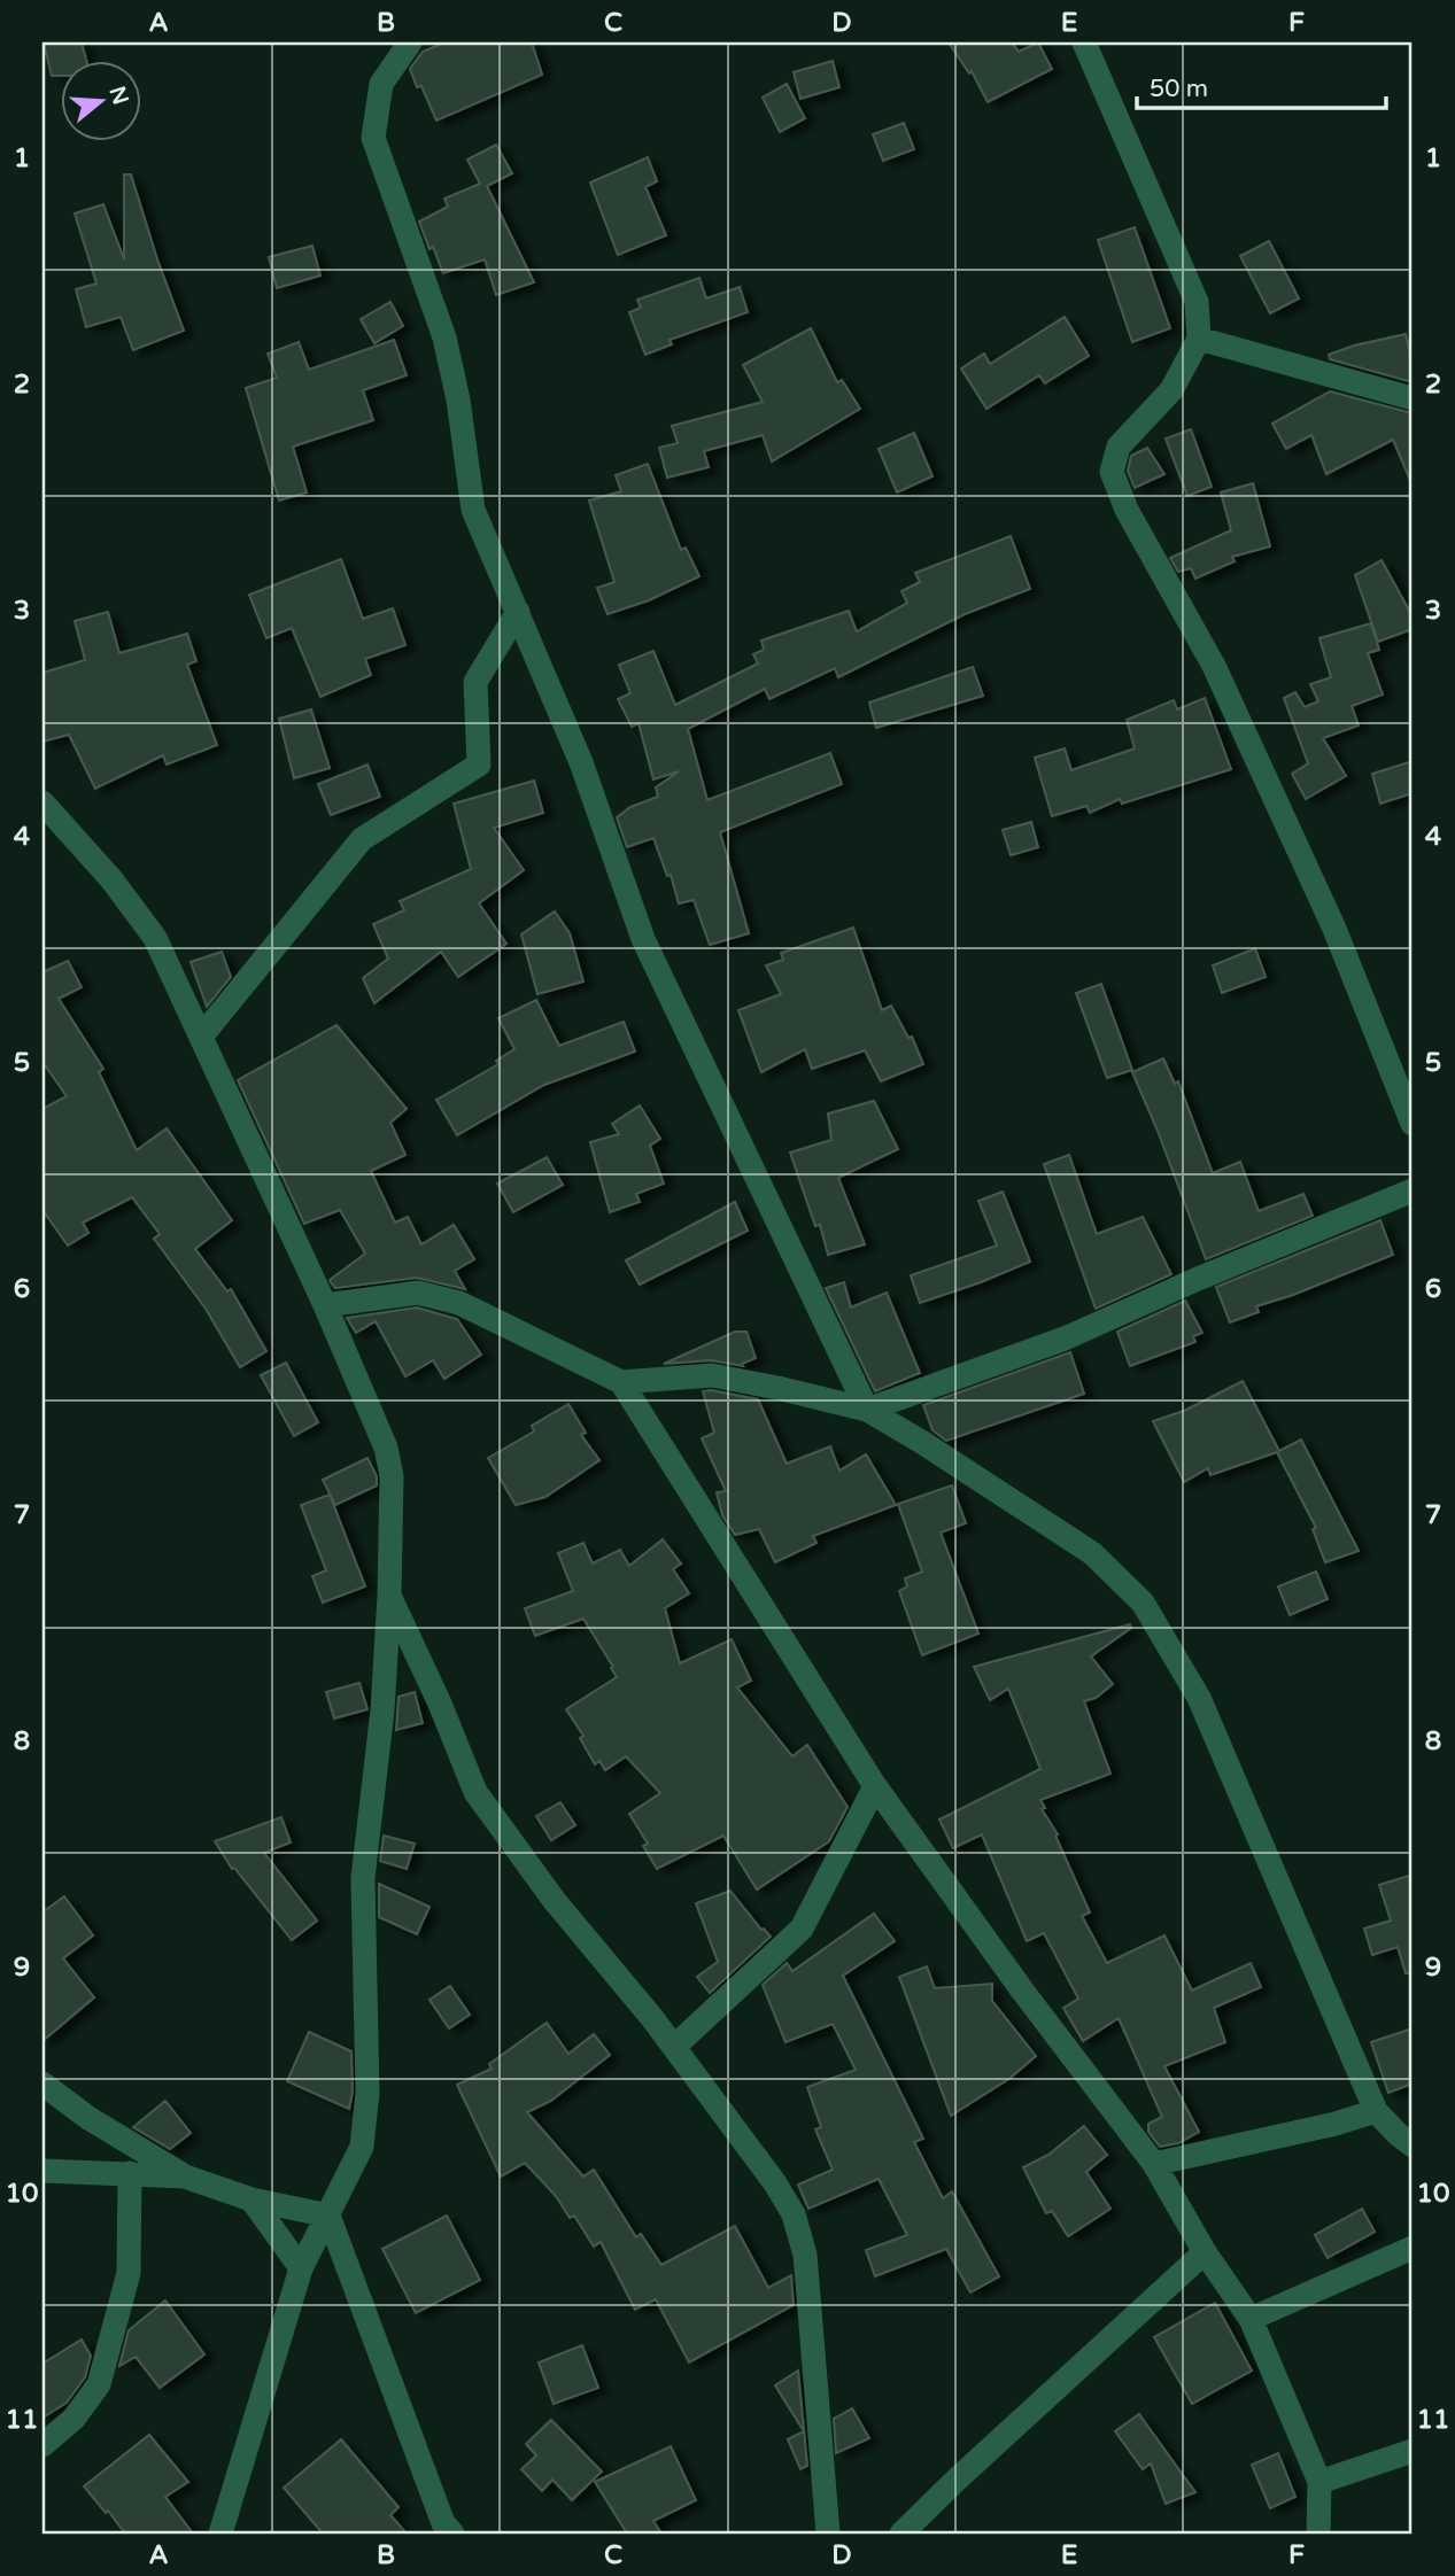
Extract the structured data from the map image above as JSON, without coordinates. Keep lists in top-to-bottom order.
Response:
{
  "scale_bar": "50 m",
  "north": "right",
  "grid": {
    "columns": [
      "A",
      "B",
      "C",
      "D",
      "E",
      "F"
    ],
    "rows": [
      "1",
      "2",
      "3",
      "4",
      "5",
      "6",
      "7",
      "8",
      "9",
      "10",
      "11"
    ]
  }
}
